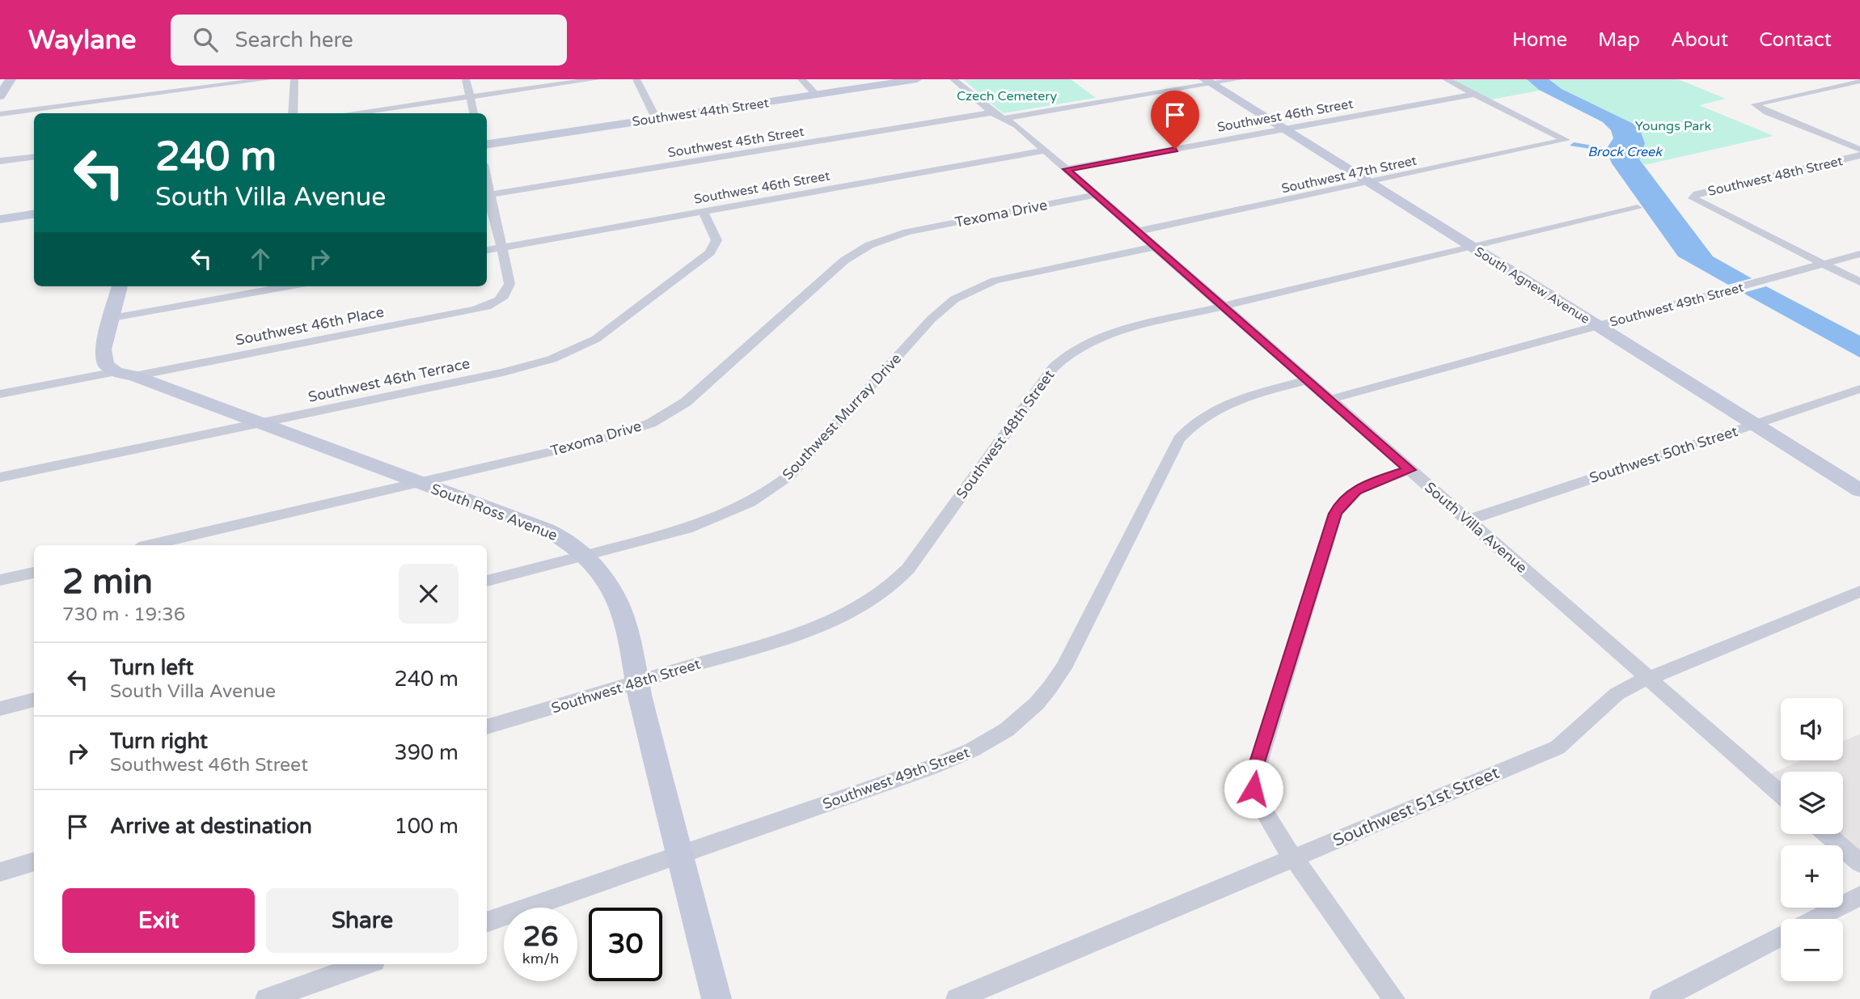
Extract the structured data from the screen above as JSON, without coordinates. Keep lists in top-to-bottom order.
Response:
{
  "streets": {
    "street": [
      "Southwest 44th Street",
      "Southwest 46th Street",
      "Southwest 45th Street",
      "Southwest 47th Street",
      "Southwest 48th Street",
      "Texoma Drive",
      "South Agnew Avenue",
      "Southwest 49th Street",
      "Southwest 46th Place",
      "Southwest 46th Terrace",
      "Southwest Murray Drive",
      "Southwest 50th Street",
      "South Ross Avenue",
      "South Villa Avenue",
      "Southwest 51st Street"
    ]
  },
  "crossings": [
    ["Southwest 46th Street", "Southwest 47th Street"],
    ["Southwest 46th Street", "South Agnew Avenue"],
    ["Southwest 46th Street", "Southwest 46th Place"],
    ["Southwest 46th Street", "Southwest 46th Terrace"],
    ["Southwest 46th Street", "South Villa Avenue"],
    ["Southwest 45th Street", "South Agnew Avenue"],
    ["Southwest 45th Street", "South Villa Avenue"],
    ["Southwest 47th Street", "South Agnew Avenue"],
    ["Southwest 47th Street", "South Villa Avenue"],
    ["Southwest 48th Street", "South Agnew Avenue"],
    ["Southwest 48th Street", "Southwest 49th Street"],
    ["Southwest 48th Street", "South Ross Avenue"],
    ["Southwest 48th Street", "South Villa Avenue"],
    ["Texoma Drive", "South Ross Avenue"],
    ["Texoma Drive", "South Villa Avenue"],
    ["South Agnew Avenue", "Southwest 49th Street"],
    ["South Agnew Avenue", "Southwest 50th Street"],
    ["Southwest 49th Street", "South Ross Avenue"],
    ["Southwest 49th Street", "South Villa Avenue"],
    ["Southwest 46th Place", "South Ross Avenue"],
    ["Southwest 46th Terrace", "South Ross Avenue"],
    ["Southwest Murray Drive", "South Ross Avenue"],
    ["Southwest Murray Drive", "South Villa Avenue"],
    ["Southwest 50th Street", "South Villa Avenue"],
    ["South Villa Avenue", "Southwest 51st Street"]
  ],
  "water": ["Brock Creek"],
  "parks": ["Czech Cemetery", "Youngs Park"],
  "page": {
    "header": "Waylane",
    "search": "Search here",
    "nav": [
      "Home",
      "Map",
      "About",
      "Contact"
    ],
    "turn": ["240 m", "South Villa Avenue"],
    "heading": ["2 min", "730 m · 19:36"],
    "list": [
      {
        "name": "Turn left",
        "note": "South Villa Avenue",
        "value": "240 m"
      },
      {
        "name": "Turn right",
        "note": "Southwest 46th Street",
        "value": "390 m"
      },
      {
        "name": "Arrive at destination",
        "value": "100 m"
      }
    ],
    "map_buttons": ["+", "−"],
    "buttons": ["Exit", "Share"],
    "speed": "26 km/h",
    "limit": "30"
  }
}
